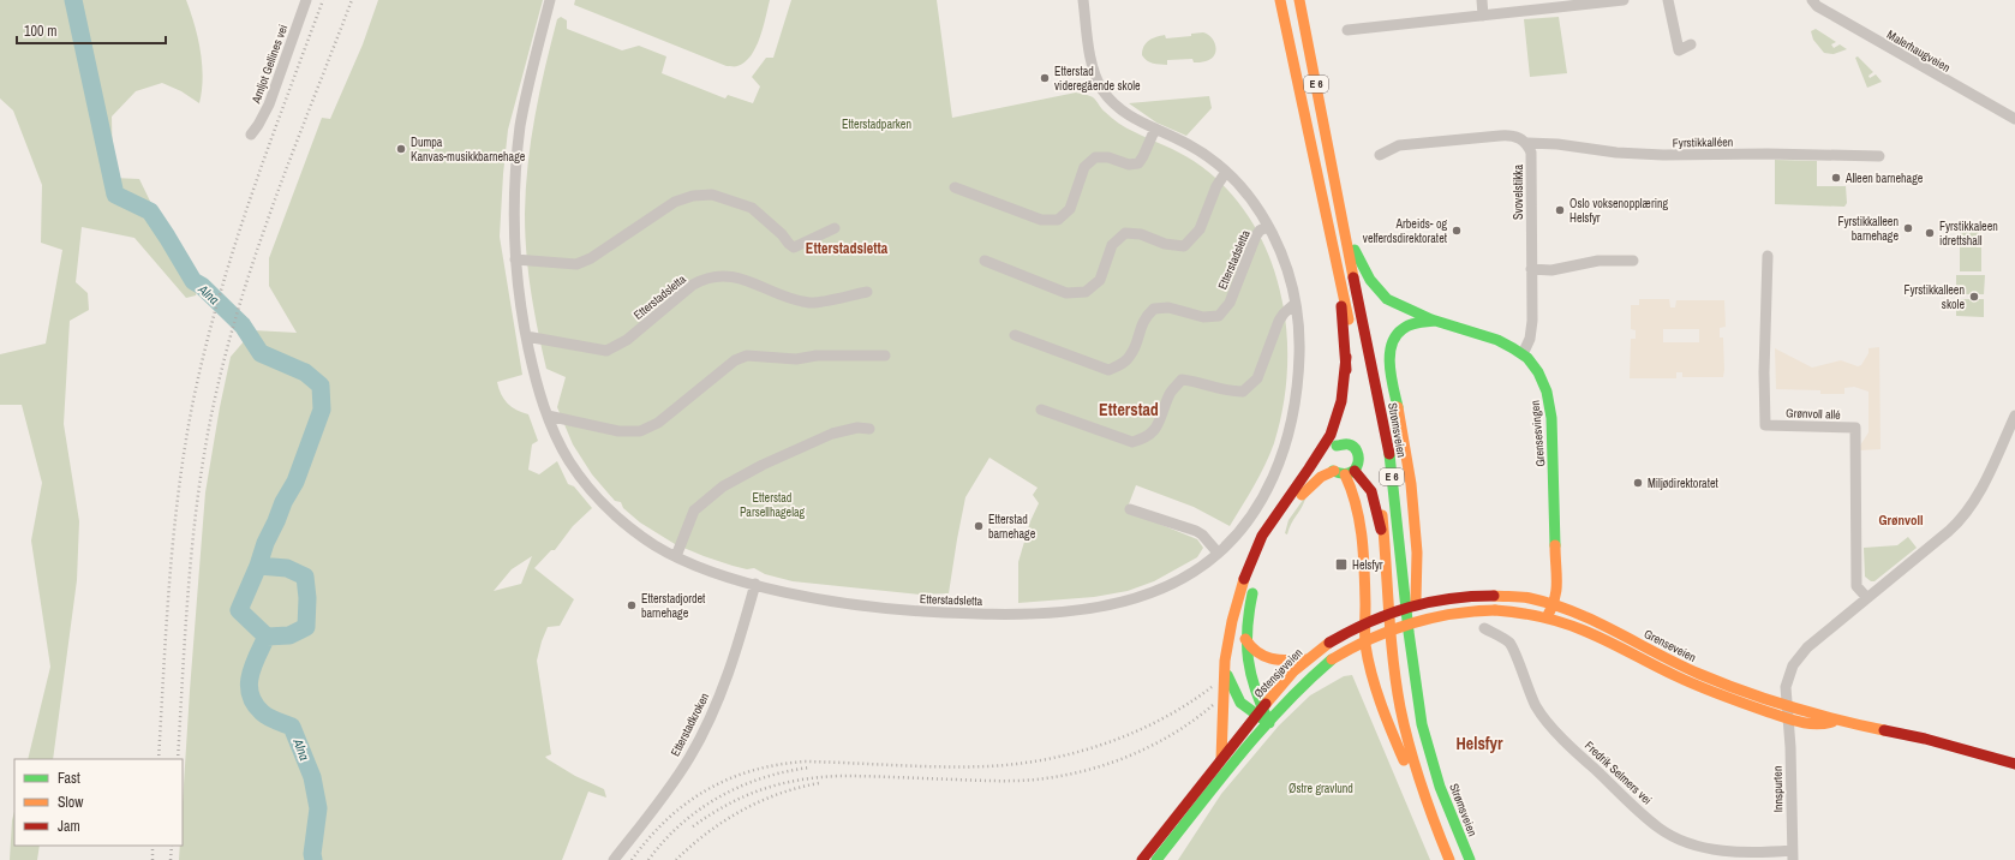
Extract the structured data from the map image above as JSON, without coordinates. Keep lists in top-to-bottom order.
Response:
{
  "streets": {
    "main road": [
      "E 6",
      "Strømsveien",
      "Grensesvingen",
      "Grenseveien",
      "Østensjøveien"
    ],
    "street": [
      "Malerhaugveien",
      "Arnljot Gellines vei",
      "Fyrstikkalléen",
      "Svovelstikka",
      "Etterstadsletta",
      "Grønvoll allé",
      "Etterstadkroken",
      "Fredrik Selmers vei",
      "Innspurten"
    ]
  },
  "crossings": [
    ["Fyrstikkalléen", "Svovelstikka"],
    ["Svovelstikka", "Grensesvingen"],
    ["Etterstadsletta", "Etterstadkroken"],
    ["Strømsveien", "Grensesvingen"],
    ["Grensesvingen", "Grenseveien"],
    ["Grenseveien", "Østensjøveien"],
    ["Grenseveien", "Innspurten"],
    ["Fredrik Selmers vei", "Innspurten"]
  ],
  "districts": [
    "Etterstadsletta",
    "Etterstad",
    "Grønvoll",
    "Helsfyr"
  ],
  "water": ["Alna"],
  "parks": ["Etterstadparken", "Etterstad Parsellhagelag", "Østre gravlund"],
  "places": {
    "other": [
      "Etterstad videregående skole",
      "Dumpa Kanvas-musikkbarnehage",
      "Alleen barnehage",
      "Oslo voksenopplæring Helsfyr",
      "Fyrstikkalleen barnehage",
      "Arbeids- og velferdsdirektoratet",
      "Fyrstikkaleen idrettshall",
      "Fyrstikkalleen skole",
      "Miljødirektoratet",
      "Etterstad barnehage",
      "Etterstadjordet barnehage"
    ],
    "transit": ["Helsfyr"]
  },
  "legend": ["Fast", "Slow", "Jam"],
  "scale_bar": "100 m"
}
